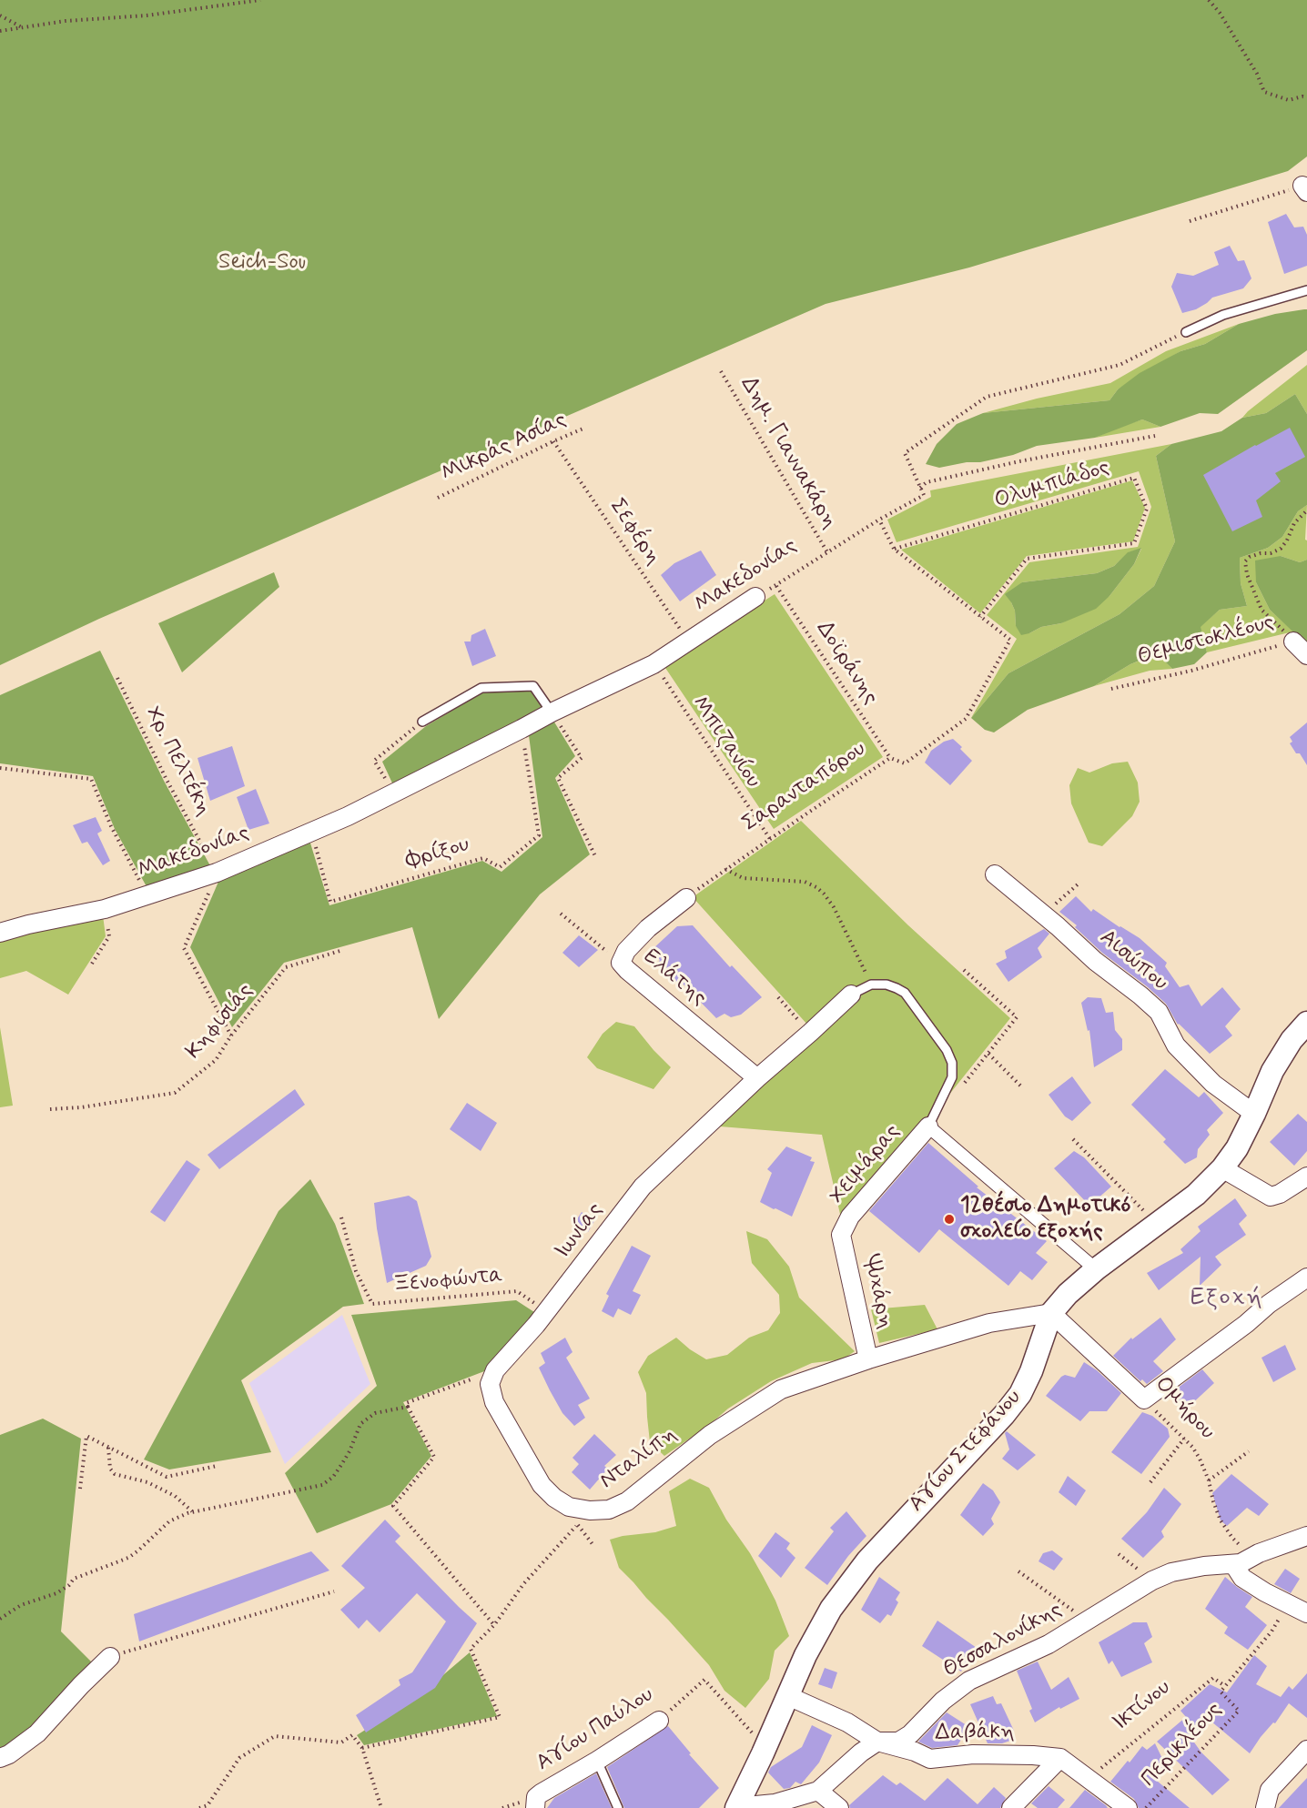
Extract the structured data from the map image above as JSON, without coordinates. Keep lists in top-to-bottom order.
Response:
{
  "streets": {
    "street": [
      "Μακεδονίας",
      "Θεμιστοκλέους",
      "Αισώπου",
      "Ελάτης",
      "Χειμάρας",
      "Ιωνίας",
      "Ψυχάρη",
      "Ομήρου",
      "Αγίου Στεφάνου",
      "Νταλίπη",
      "Θεσσαλονίκης",
      "Αγίου Παύλου",
      "Δαβάκη"
    ],
    "path": [
      "Μικράς Ασίας",
      "Δημ. Γιαννακάρη",
      "Ολυμπιάδος",
      "Σεφέρη",
      "Δοϊράνης",
      "Μπιζανίου",
      "Χρ. Πελτέκη",
      "Σαρανταπόρου",
      "Φρίξου",
      "Κηφισιάς",
      "Ξενοφώντα",
      "Ικτίνου",
      "Περικλέους"
    ]
  },
  "crossings": [
    ["Μικράς Ασίας", "Σεφέρη"],
    ["Δημ. Γιαννακάρη", "Μακεδονίας"],
    ["Ολυμπιάδος", "Σαρανταπόρου"],
    ["Σεφέρη", "Μακεδονίας"],
    ["Μακεδονίας", "Δοϊράνης"],
    ["Μακεδονίας", "Μπιζανίου"],
    ["Μακεδονίας", "Χρ. Πελτέκη"],
    ["Μακεδονίας", "Σαρανταπόρου"],
    ["Μακεδονίας", "Φρίξου"],
    ["Δοϊράνης", "Σαρανταπόρου"],
    ["Μπιζανίου", "Σαρανταπόρου"],
    ["Αισώπου", "Αγίου Στεφάνου"],
    ["Ελάτης", "Ιωνίας"],
    ["Χειμάρας", "Ψυχάρη"],
    ["Ιωνίας", "Ξενοφώντα"],
    ["Ψυχάρη", "Νταλίπη"],
    ["Ομήρου", "Αγίου Στεφάνου"],
    ["Ομήρου", "Νταλίπη"],
    ["Ομήρου", "Θεσσαλονίκης"],
    ["Αγίου Στεφάνου", "Νταλίπη"],
    ["Αγίου Στεφάνου", "Θεσσαλονίκης"],
    ["Αγίου Στεφάνου", "Αγίου Παύλου"],
    ["Αγίου Στεφάνου", "Δαβάκη"],
    ["Θεσσαλονίκης", "Δαβάκη"],
    ["Ικτίνου", "Περικλέους"]
  ],
  "districts": ["Εξοχή"],
  "parks": ["Seich-Sou"],
  "places": ["12θέσιο Δημοτικό σχολείο εξοχής"]
}
